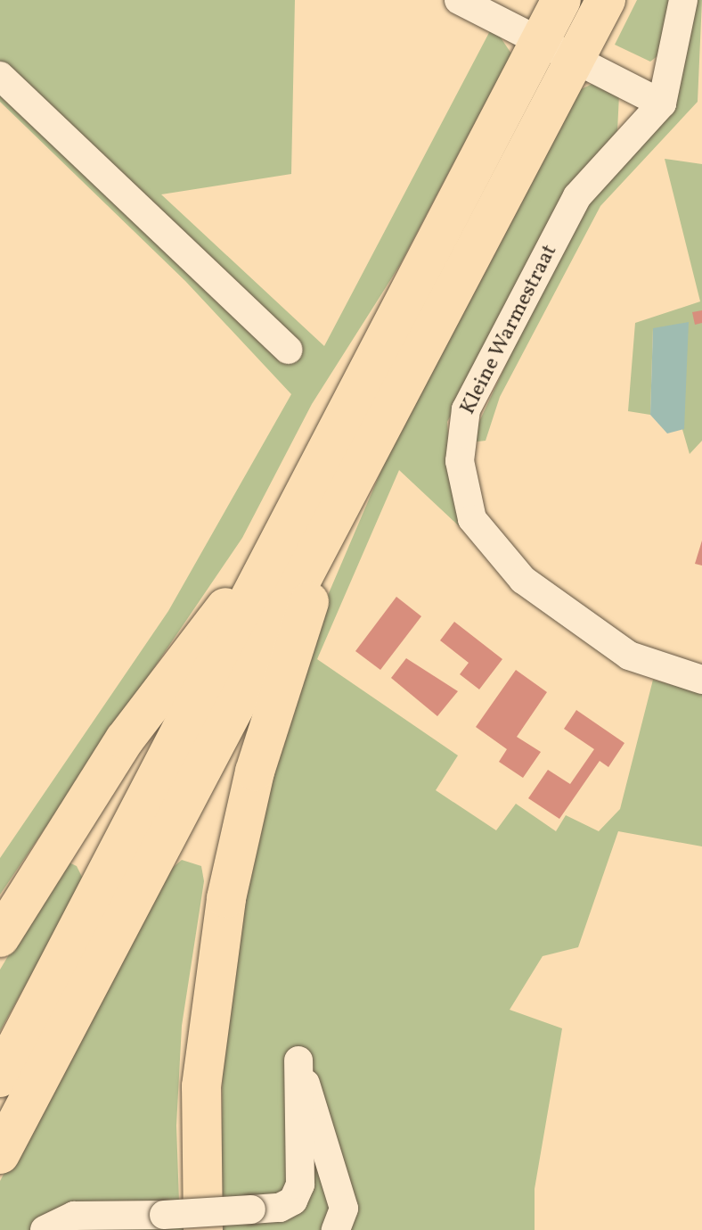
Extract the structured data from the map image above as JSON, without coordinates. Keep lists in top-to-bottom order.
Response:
{
  "streets": {
    "street": ["Kleine Warmestraat"]
  }
}
